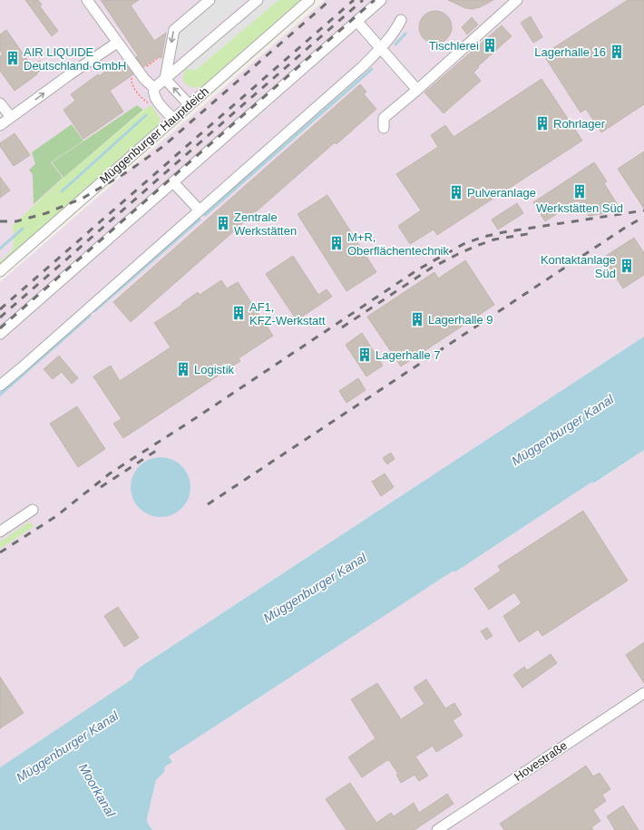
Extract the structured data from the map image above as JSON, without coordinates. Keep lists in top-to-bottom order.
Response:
{
  "streets": {
    "street": ["Müggenburger Hauptdeich", "Hovestraße"]
  },
  "water": ["Müggenburger Kanal", "Moorkanal"],
  "places": {
    "building": [
      "Tischlerei",
      "Lagerhalle 16",
      "AIR LIQUIDE Deutschland GmbH",
      "Rohrlager",
      "Werkstätten Süd",
      "Pulveranlage",
      "Zentrale Werkstätten",
      "M+R, Oberflächentechnik",
      "Kontaktanlage Süd",
      "AF1, KFZ-Werkstatt",
      "Lagerhalle 9",
      "Lagerhalle 7",
      "Logistik"
    ]
  }
}
